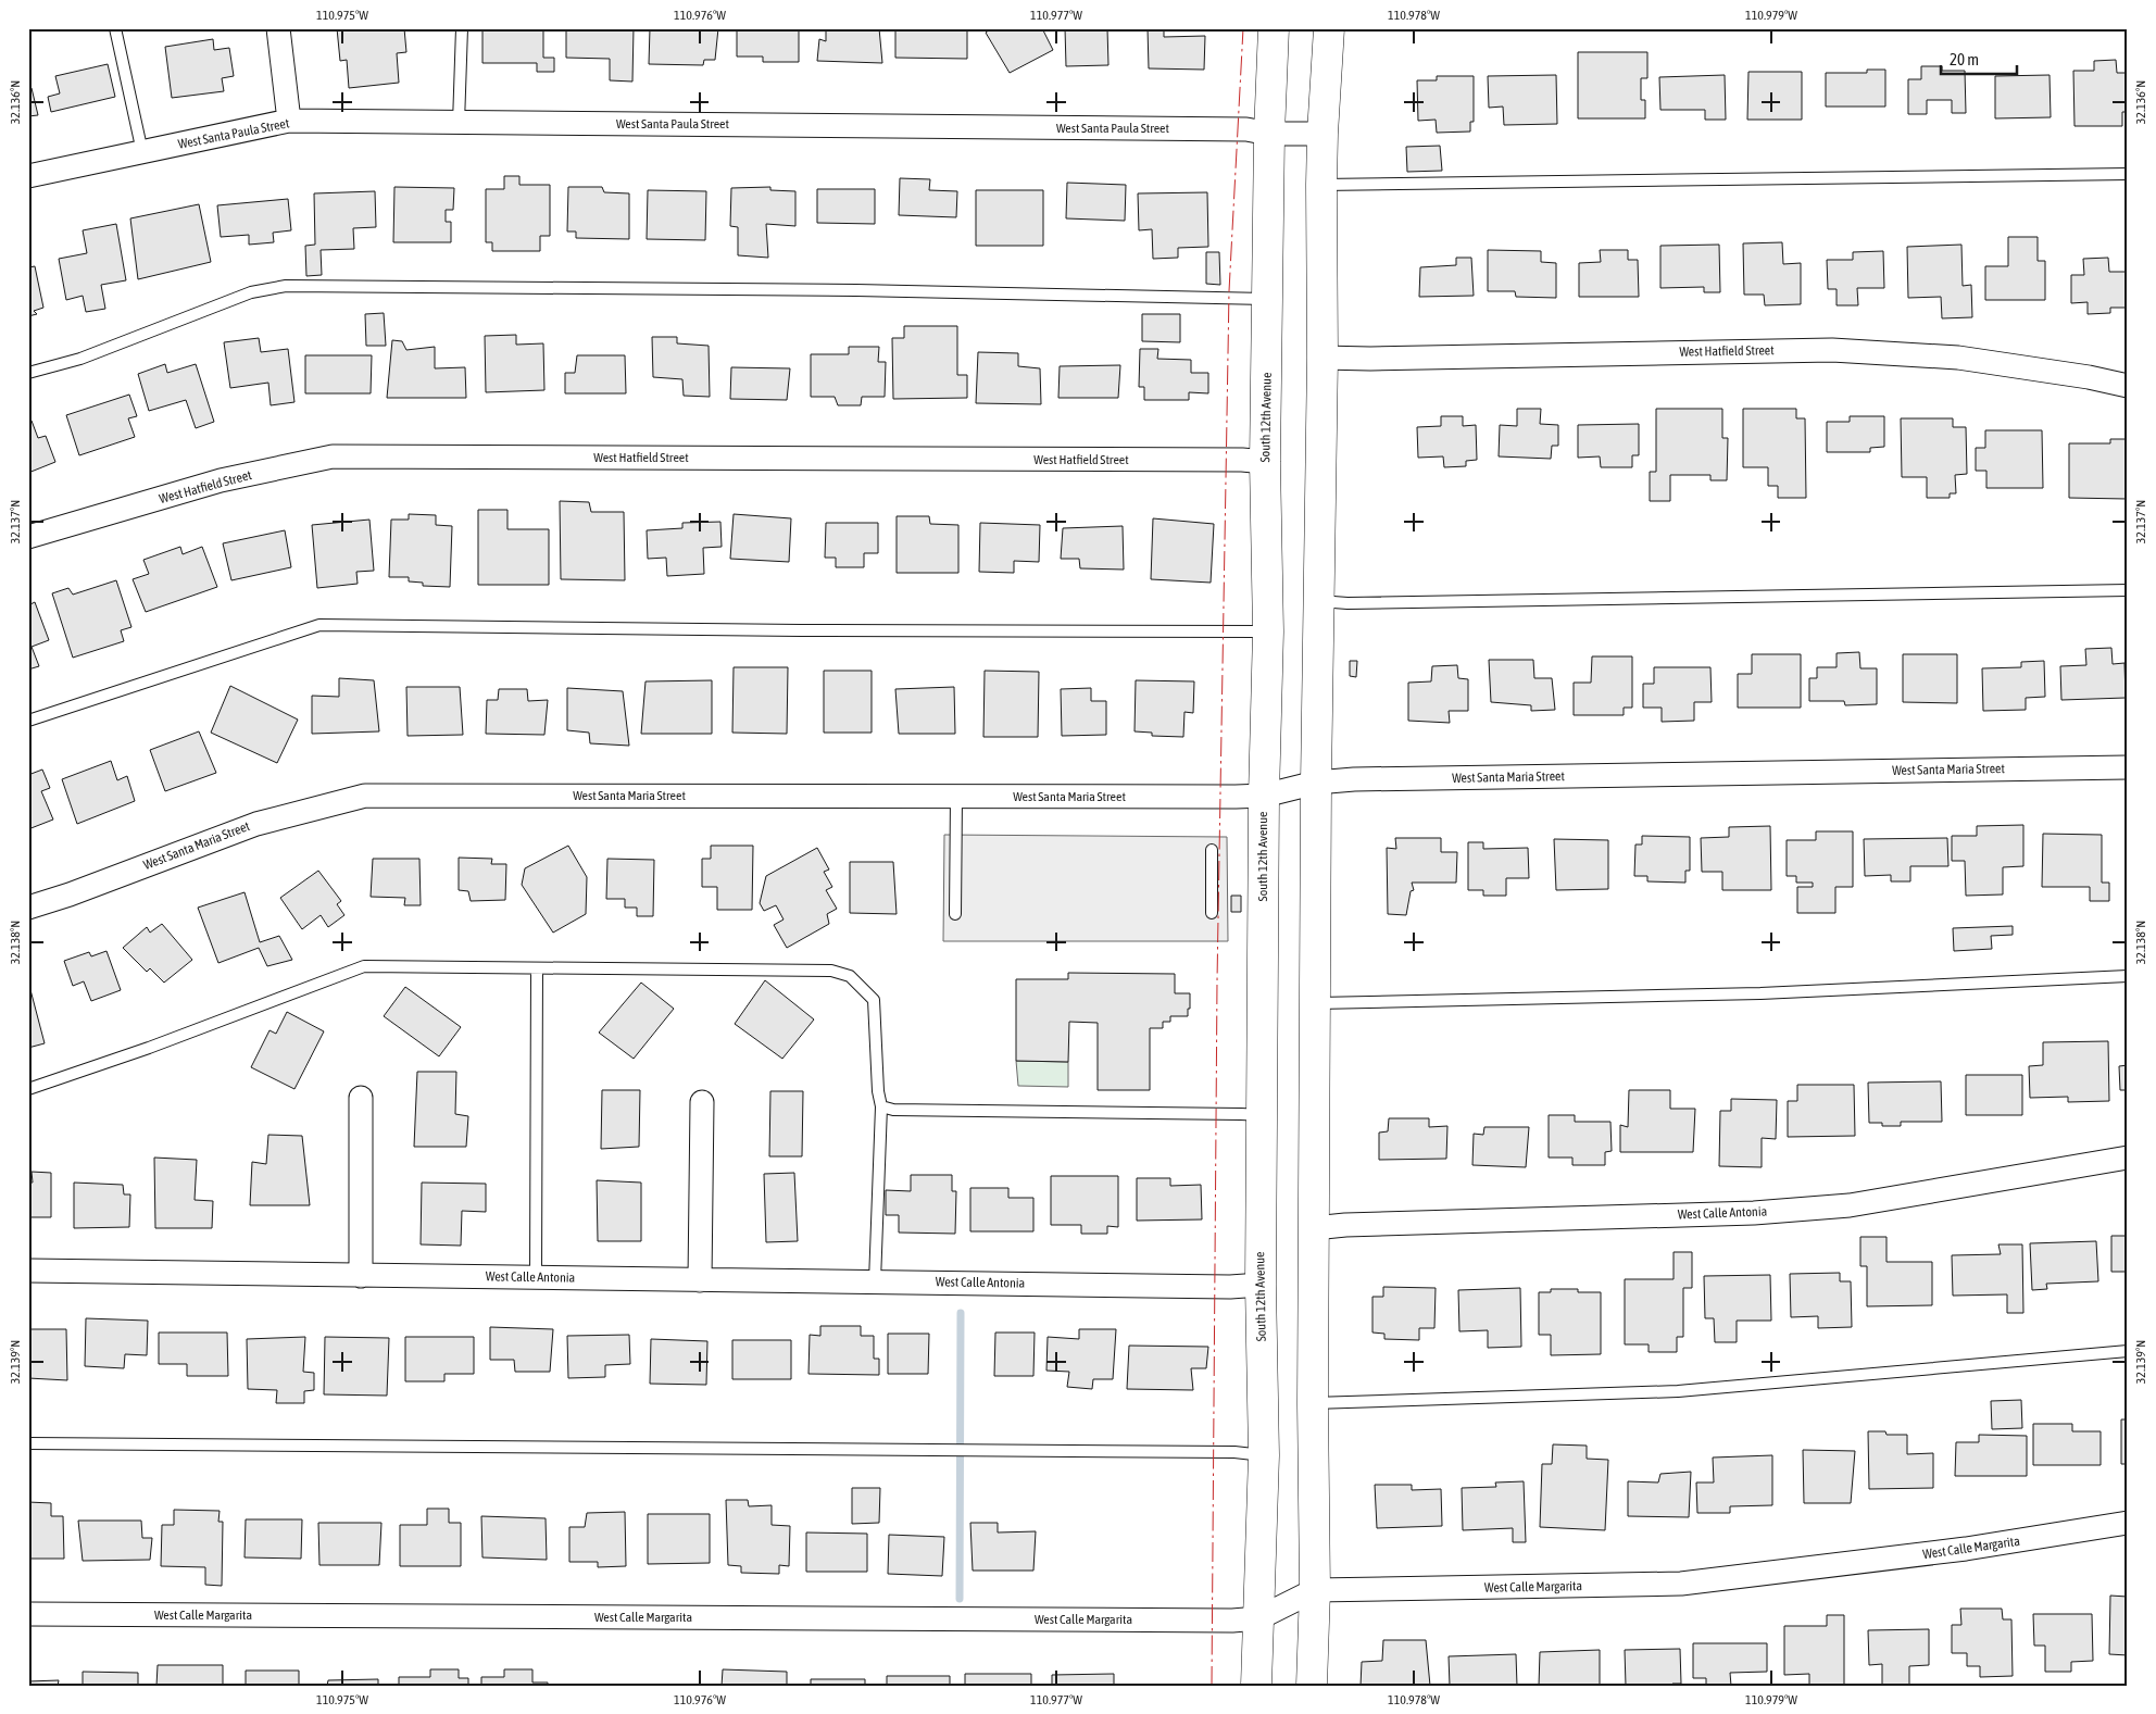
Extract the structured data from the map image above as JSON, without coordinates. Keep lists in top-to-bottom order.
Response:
{
  "streets": {
    "main road": ["South 12th Avenue"],
    "street": [
      "West Santa Paula Street",
      "West Hatfield Street",
      "West Santa Maria Street",
      "West Calle Antonia",
      "West Calle Margarita"
    ]
  },
  "crossings": [
    ["West Santa Paula Street", "South 12th Avenue"],
    ["West Hatfield Street", "South 12th Avenue"],
    ["South 12th Avenue", "West Santa Maria Street"],
    ["South 12th Avenue", "West Calle Antonia"],
    ["South 12th Avenue", "West Calle Margarita"]
  ],
  "scale_bar": "20 m",
  "coordinates": [
    "110.975°W",
    "110.976°W",
    "110.977°W",
    "110.978°W",
    "110.979°W",
    "32.136°N",
    "32.137°N",
    "32.138°N",
    "32.139°N"
  ]
}
